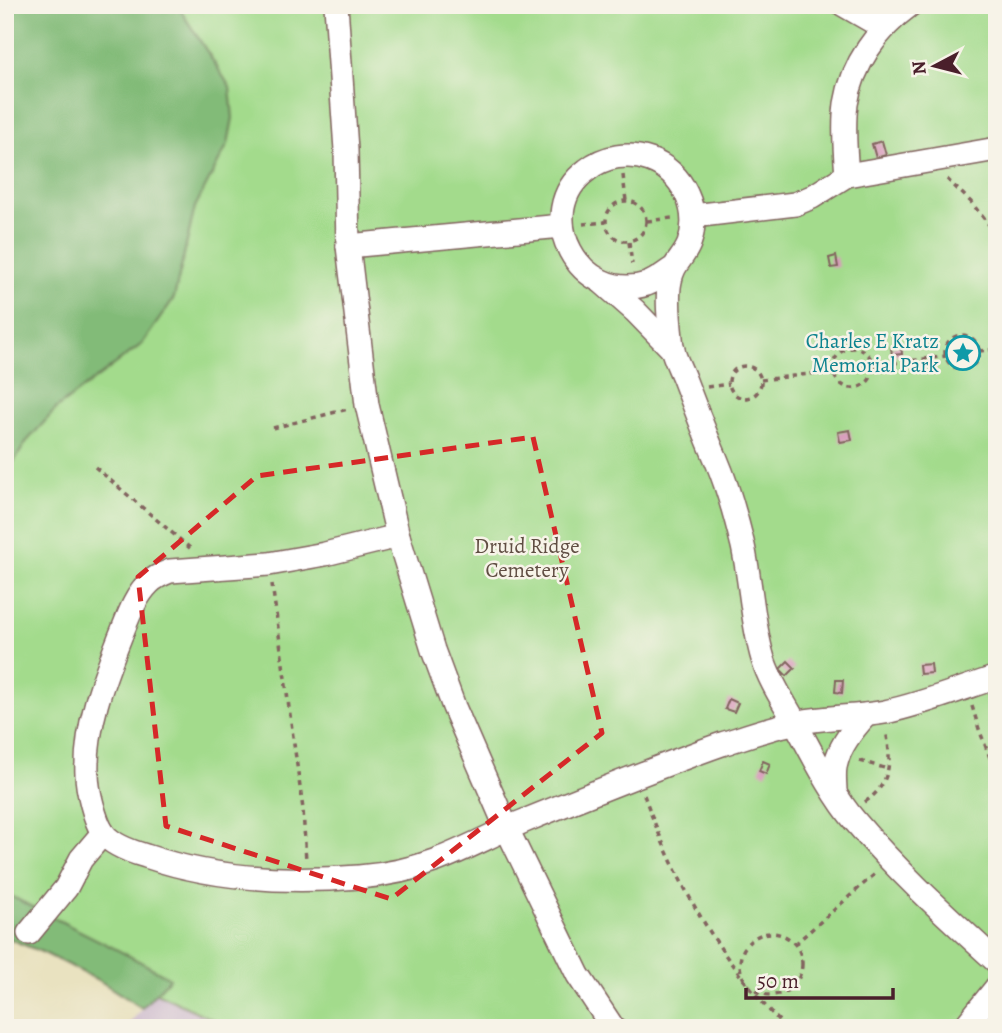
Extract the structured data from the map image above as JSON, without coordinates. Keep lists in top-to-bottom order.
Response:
{
  "parks": ["Druid Ridge Cemetery"],
  "places": {
    "place": ["Charles E Kratz Memorial Park"]
  },
  "scale_bar": "50 m",
  "north": "left"
}
